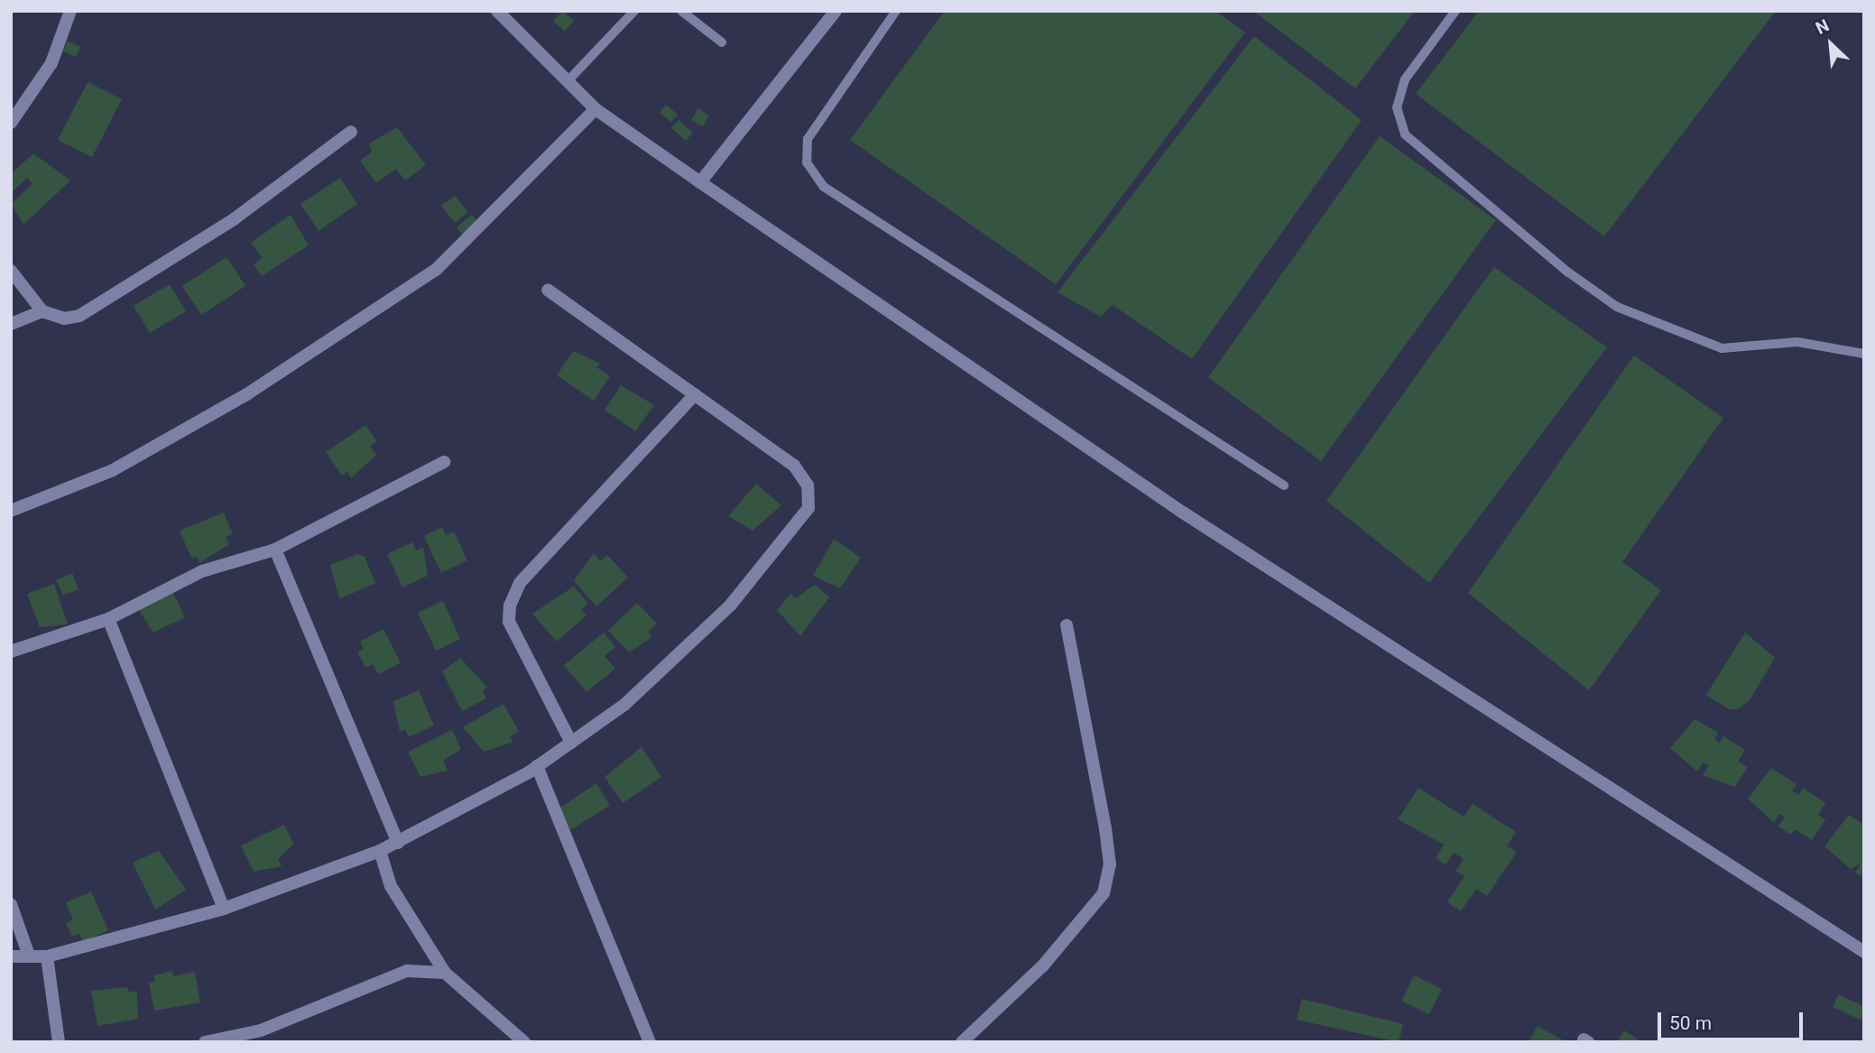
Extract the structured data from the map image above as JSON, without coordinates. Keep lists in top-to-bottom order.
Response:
{
  "scale_bar": "50 m",
  "north": "top left"
}
